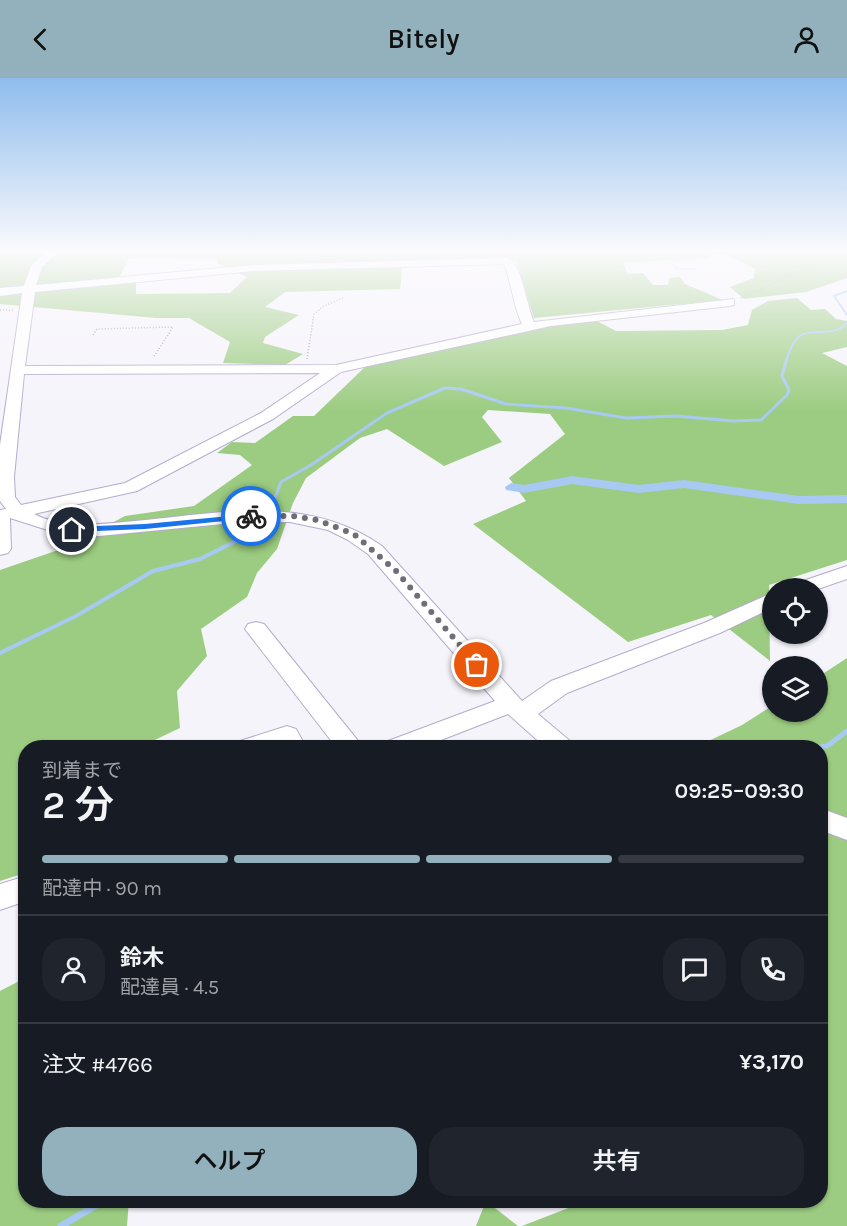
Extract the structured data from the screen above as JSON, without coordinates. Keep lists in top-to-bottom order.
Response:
{
  "page": {
    "header": "Bitely",
    "heading": ["2 分", "到着まで", "09:25–09:30"],
    "panel": [
      "鈴木",
      "配達員 · 4.5",
      "注文 #4766",
      "¥3,170"
    ],
    "bar": "配達中 · 90 m",
    "buttons": ["ヘルプ", "共有"]
  }
}
